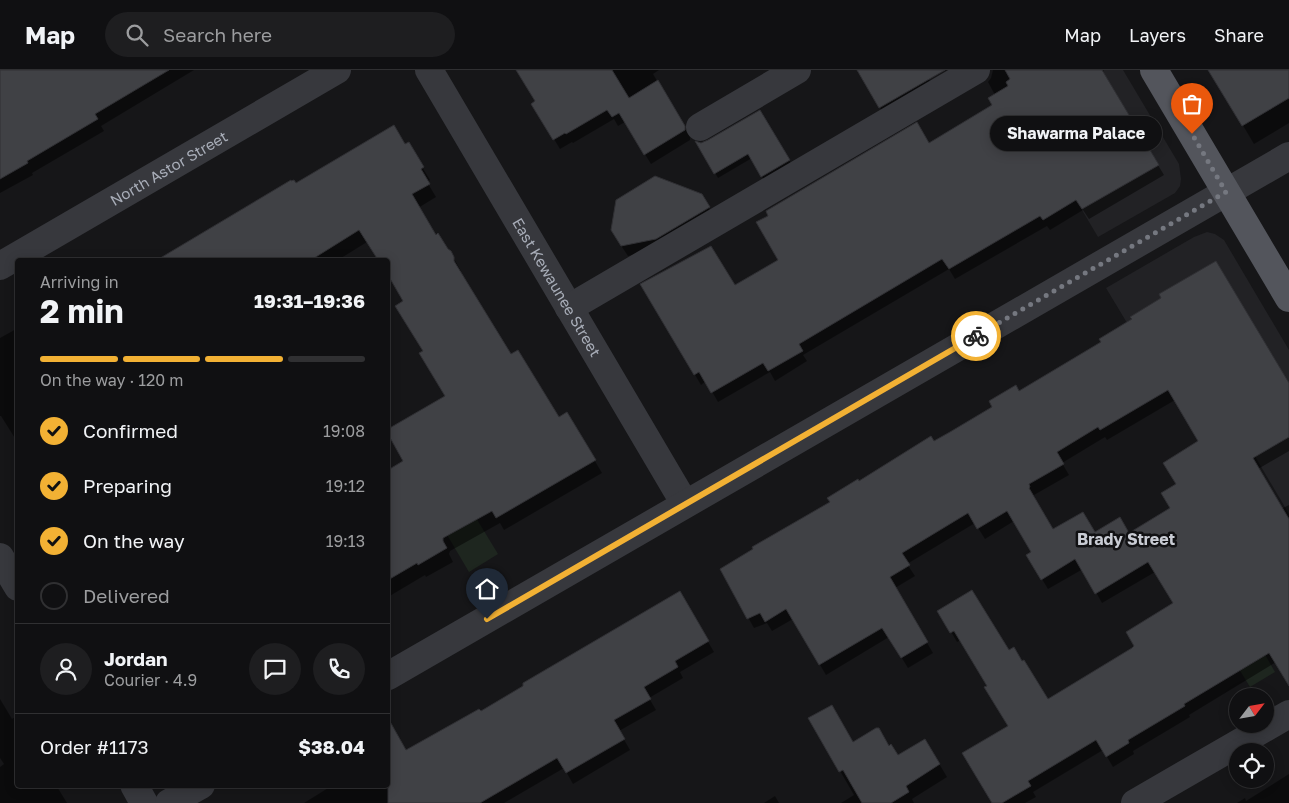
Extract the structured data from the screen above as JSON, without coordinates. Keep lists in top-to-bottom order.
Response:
{
  "streets": {
    "street": ["North Astor Street", "East Kewaunee Street"]
  },
  "districts": ["Brady Street"],
  "places": ["Shawarma Palace"],
  "north": "top right",
  "page": {
    "header": "Map",
    "search": "Search here",
    "nav": ["Map", "Layers", "Share"],
    "bubble": "Shawarma Palace",
    "heading": ["2 min", "Arriving in", "19:31–19:36"],
    "panel": [
      "Jordan",
      "Courier · 4.9",
      "Order #1173",
      "$38.04"
    ],
    "bar": "On the way · 120 m",
    "list": [
      ["Confirmed", "19:08"],
      ["Preparing", "19:12"],
      ["On the way", "19:13"],
      "Delivered"
    ]
  }
}
